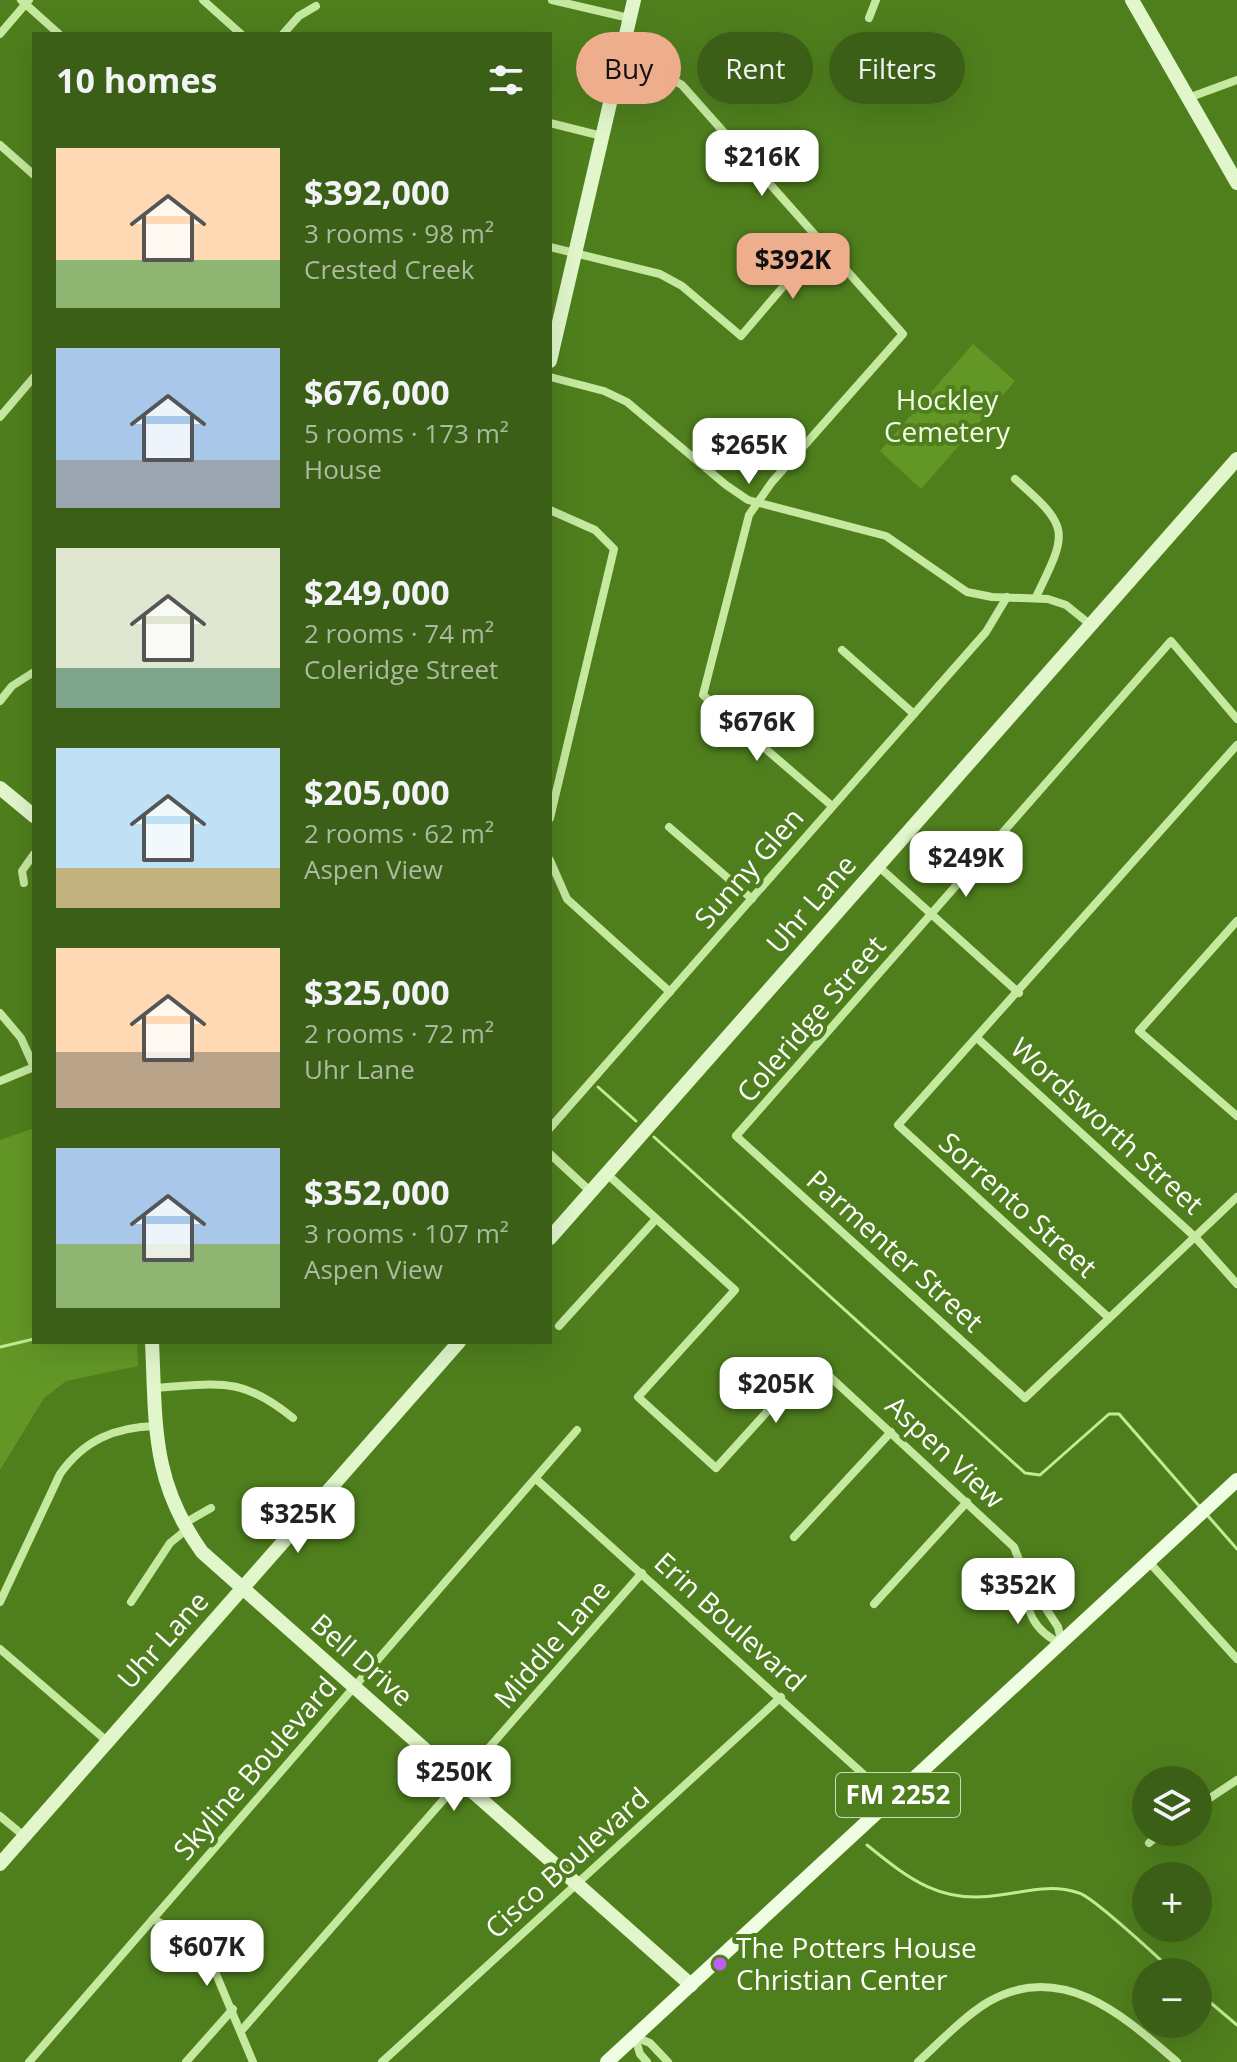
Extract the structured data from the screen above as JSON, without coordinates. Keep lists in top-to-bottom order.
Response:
{
  "streets": {
    "main road": ["FM 2252"],
    "street": [
      "Sunny Glen",
      "Uhr Lane",
      "Coleridge Street",
      "Wordsworth Street",
      "Sorrento Street",
      "Parmenter Street",
      "Aspen View",
      "Erin Boulevard",
      "Middle Lane",
      "Bell Drive",
      "Skyline Boulevard",
      "Cisco Boulevard"
    ]
  },
  "crossings": [
    ["Uhr Lane", "Aspen View"],
    ["Uhr Lane", "Bell Drive"],
    ["Coleridge Street", "Parmenter Street"],
    ["Wordsworth Street", "Sorrento Street"],
    ["Sorrento Street", "Parmenter Street"],
    ["Aspen View", "FM 2252"],
    ["Erin Boulevard", "Middle Lane"],
    ["Erin Boulevard", "Skyline Boulevard"],
    ["Erin Boulevard", "FM 2252"],
    ["Erin Boulevard", "Cisco Boulevard"],
    ["Middle Lane", "Bell Drive"],
    ["Bell Drive", "Skyline Boulevard"],
    ["Bell Drive", "FM 2252"],
    ["Bell Drive", "Cisco Boulevard"]
  ],
  "parks": ["Hockley Cemetery"],
  "places": ["The Potters House Christian Center"],
  "page": {
    "chip": ["Buy", "Rent", "Filters"],
    "heading": "10 homes",
    "list": [
      {
        "name": "$392,000",
        "note": "3 rooms · 98 m² · Crested Creek"
      },
      {
        "name": "$676,000",
        "note": "5 rooms · 173 m² · House"
      },
      {
        "name": "$249,000",
        "note": "2 rooms · 74 m² · Coleridge Street"
      },
      {
        "name": "$205,000",
        "note": "2 rooms · 62 m² · Aspen View"
      },
      {
        "name": "$325,000",
        "note": "2 rooms · 72 m² · Uhr Lane"
      },
      {
        "name": "$352,000",
        "note": "3 rooms · 107 m² · Aspen View"
      }
    ],
    "price": [
      "$216K",
      "$392K",
      "$265K",
      "$676K",
      "$249K",
      "$205K",
      "$325K",
      "$352K",
      "$250K",
      "$607K"
    ],
    "map_buttons": ["+", "−"]
  }
}
